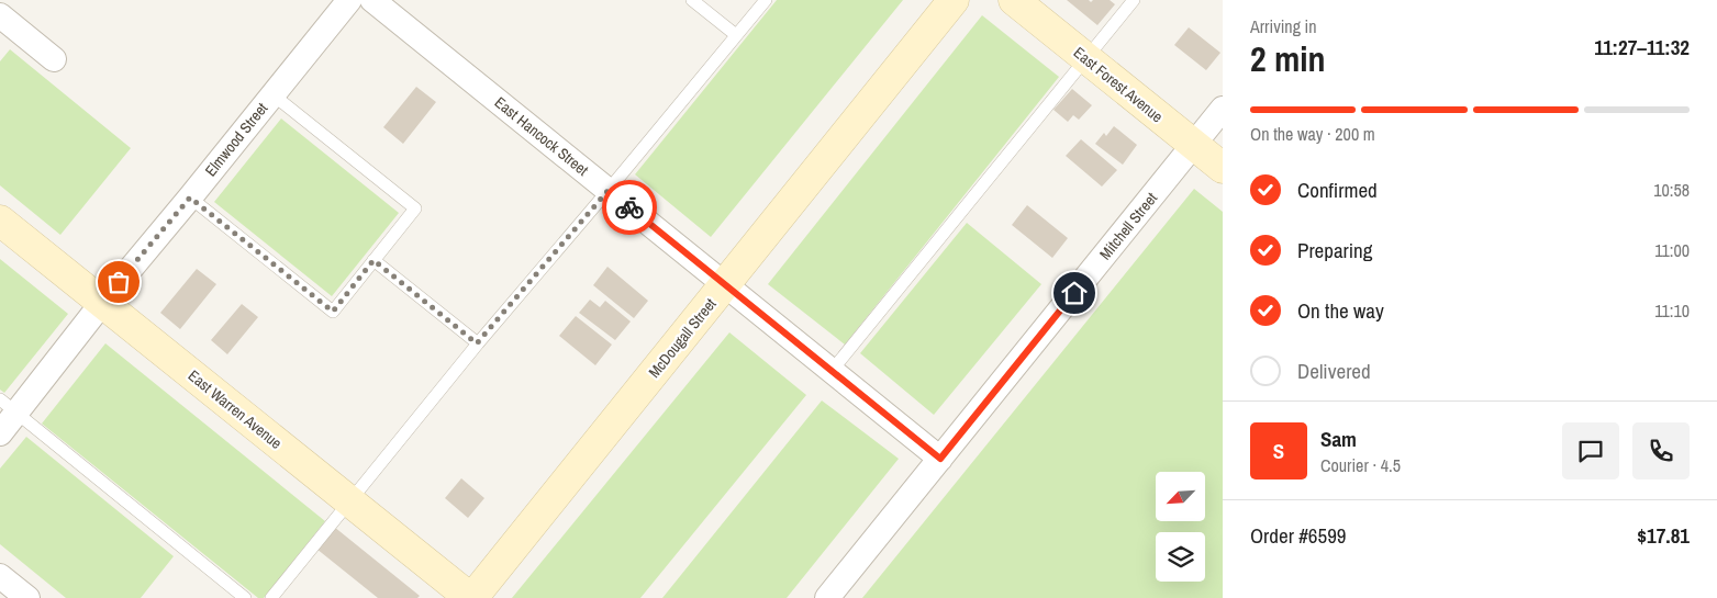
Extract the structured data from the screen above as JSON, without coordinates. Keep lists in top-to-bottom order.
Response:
{
  "streets": {
    "main road": ["East Forest Avenue", "McDougall Street", "East Warren Avenue"],
    "street": ["East Hancock Street", "Elmwood Street", "Mitchell Street"]
  },
  "crossings": [
    ["East Forest Avenue", "Mitchell Street"],
    ["East Hancock Street", "Mitchell Street"],
    ["East Hancock Street", "McDougall Street"],
    ["Elmwood Street", "East Warren Avenue"],
    ["McDougall Street", "East Warren Avenue"]
  ],
  "north": "bottom left",
  "page": {
    "heading": ["2 min", "Arriving in", "11:27–11:32"],
    "panel": [
      "Sam",
      "Courier · 4.5",
      "Order #6599",
      "$17.81"
    ],
    "bar": "On the way · 200 m",
    "list": [
      ["Confirmed", "10:58"],
      ["Preparing", "11:00"],
      ["On the way", "11:10"],
      "Delivered"
    ],
    "round": "S"
  }
}
